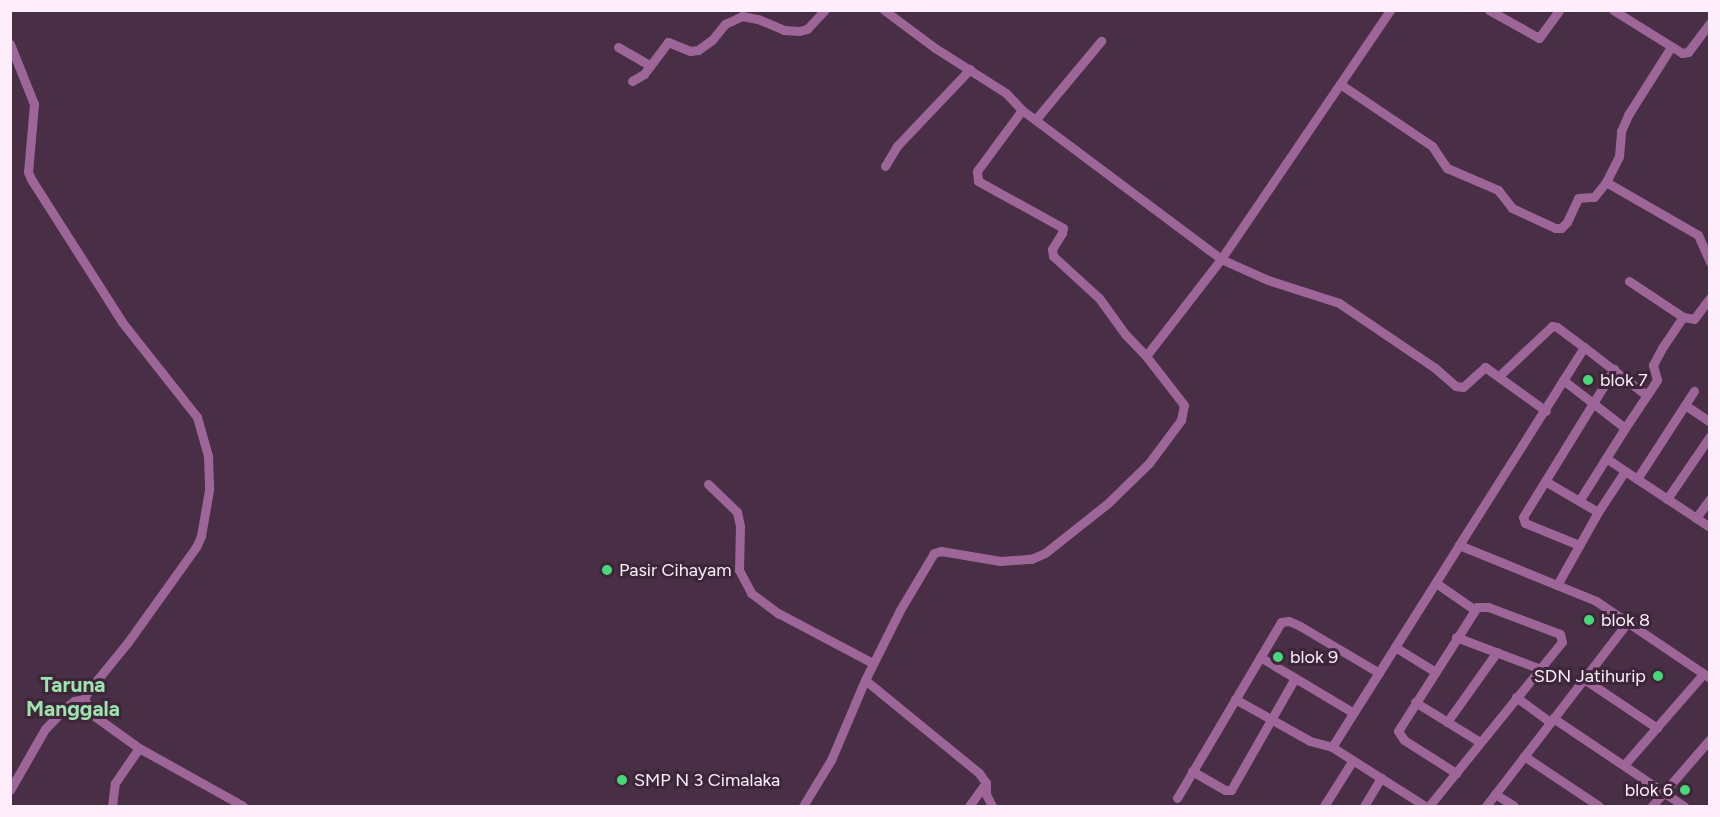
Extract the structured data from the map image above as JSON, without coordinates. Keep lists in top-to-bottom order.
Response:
{
  "districts": ["Taruna Manggala"],
  "places": [
    "blok 7",
    "Pasir Cihayam",
    "blok 8",
    "blok 9",
    "SDN Jatihurip",
    "SMP N 3 Cimalaka",
    "blok 6"
  ]
}
